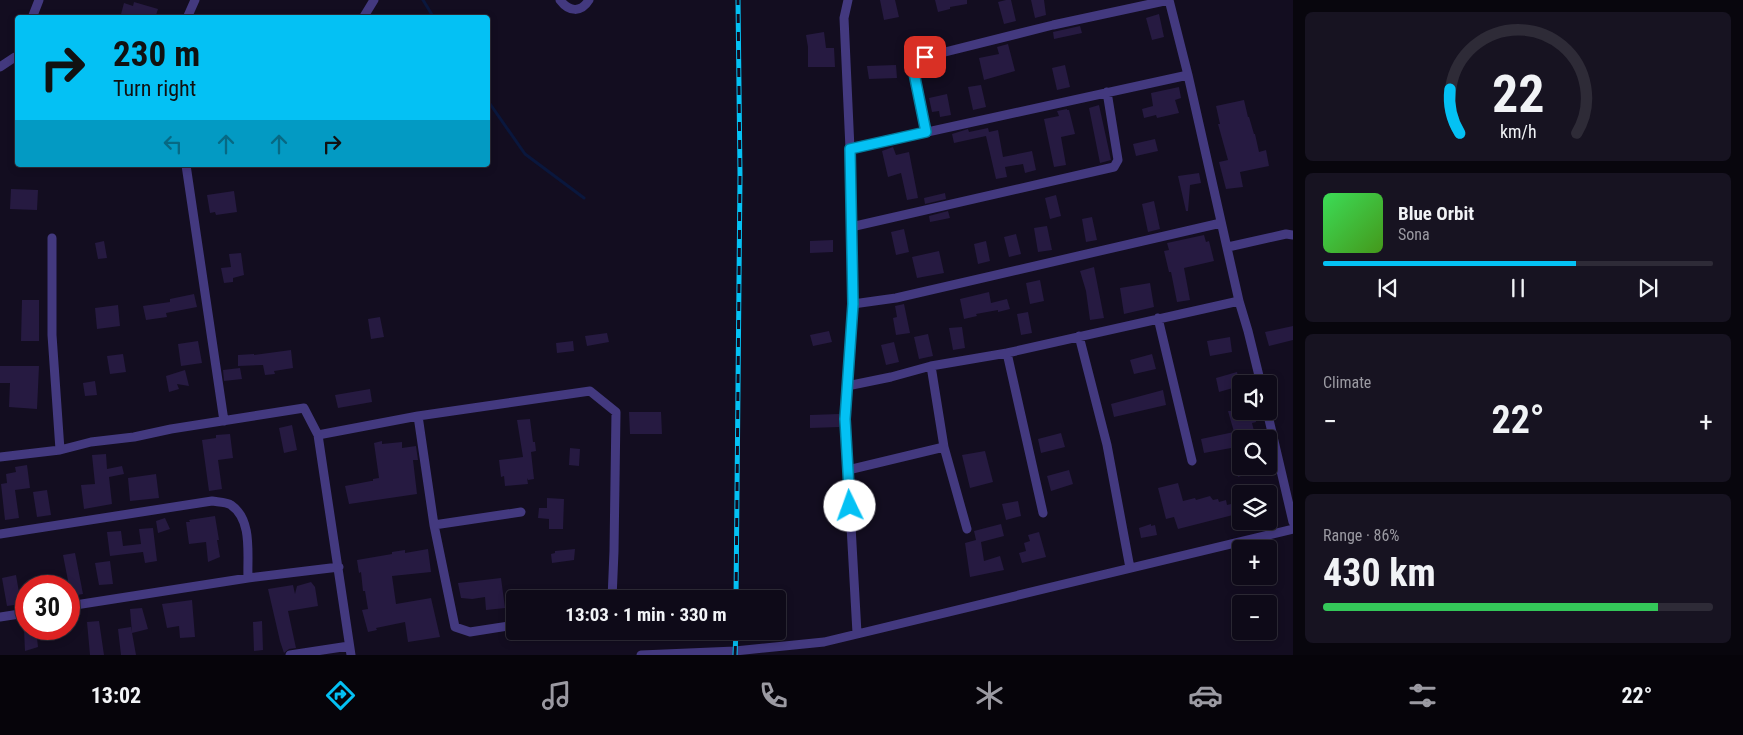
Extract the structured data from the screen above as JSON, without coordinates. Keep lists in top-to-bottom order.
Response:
{
  "page": {
    "turn": ["230 m", "Turn right"],
    "song": ["Blue Orbit", "Sona"],
    "tile": [
      "Climate",
      ["Range · 86%", "430 km"]
    ],
    "map_buttons": ["+", "−"],
    "heat": ["−", "22°", "+"],
    "limit": "30",
    "trip": "13:03 · 1 min · 330 m",
    "tabs": ["13:02", "22°"],
    "gauge": ["22", "km/h"]
  }
}
